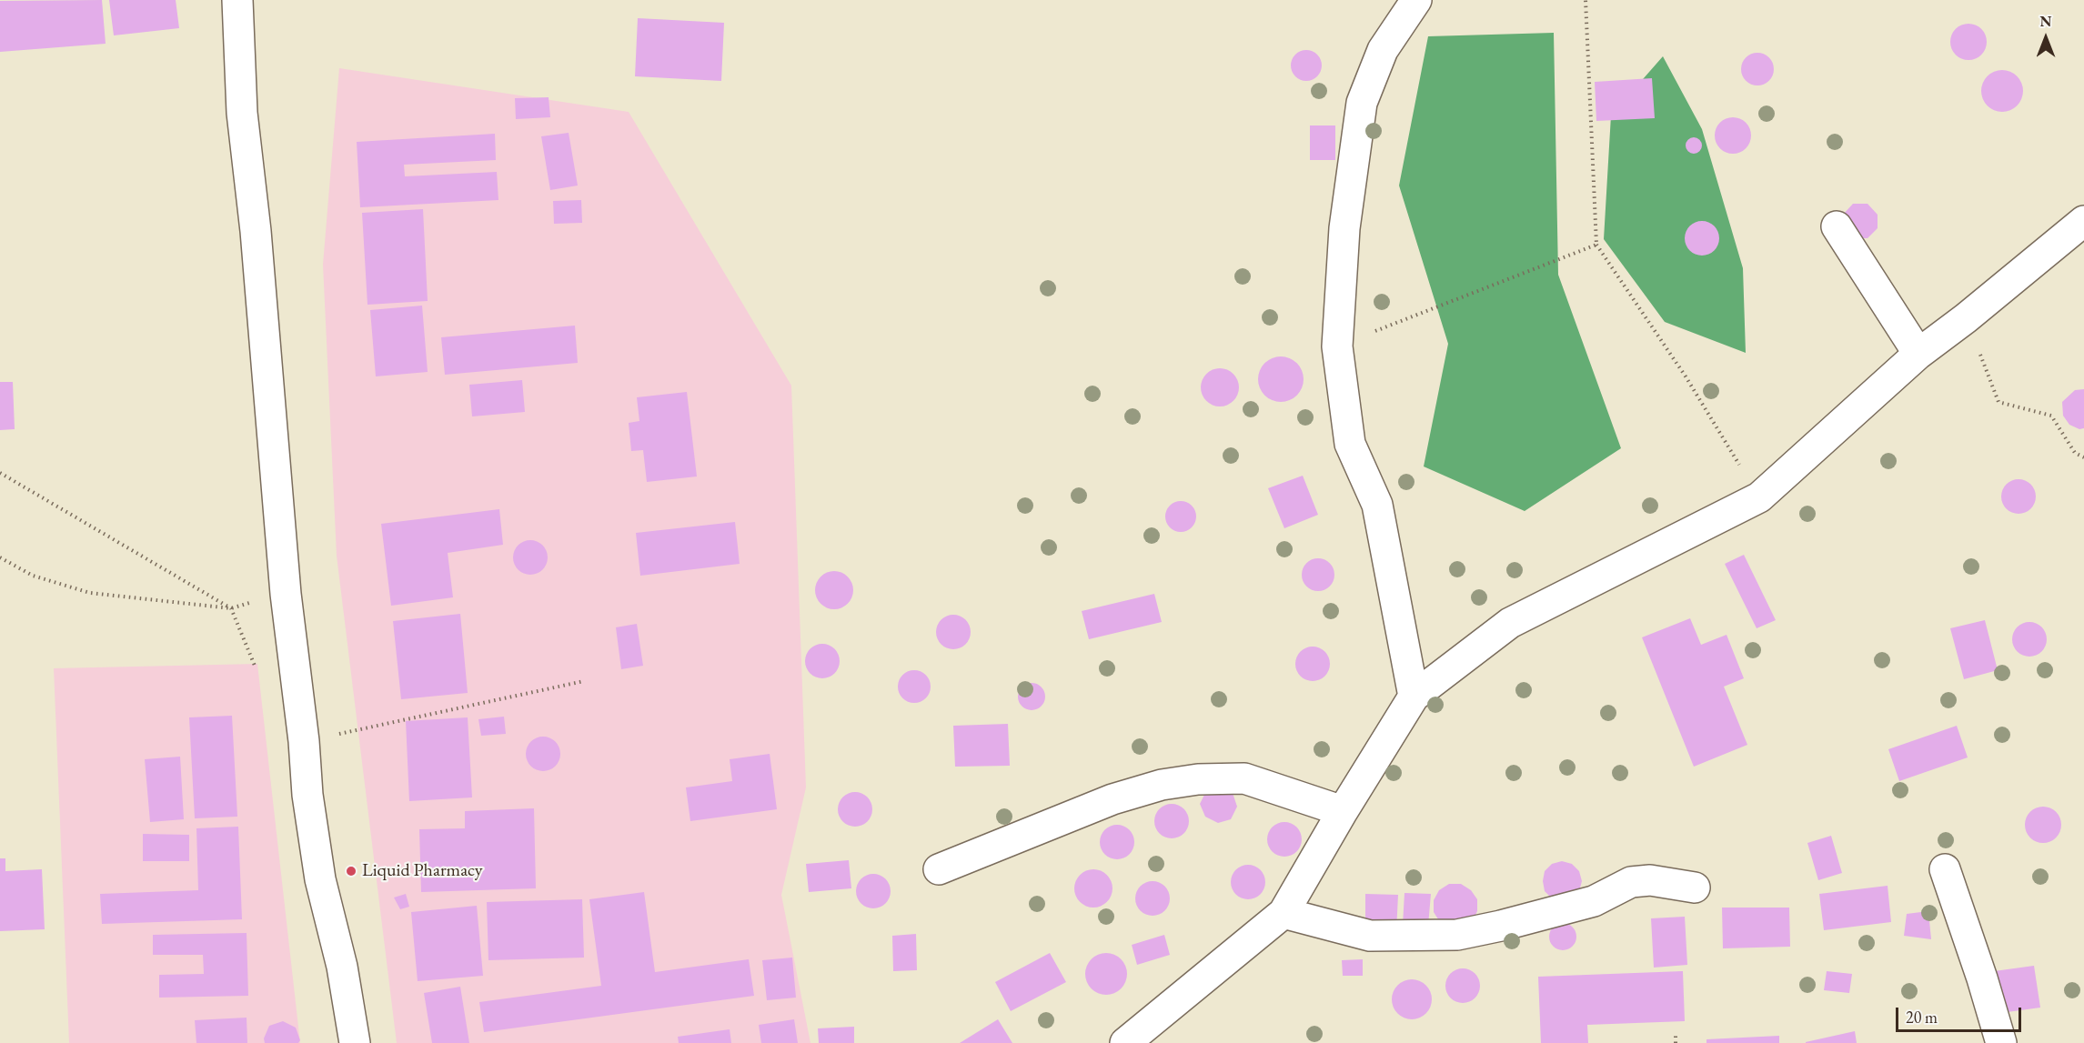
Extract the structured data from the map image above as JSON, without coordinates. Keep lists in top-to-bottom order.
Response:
{
  "places": ["Liquid Pharmacy"],
  "scale_bar": "20 m",
  "north": "top"
}
